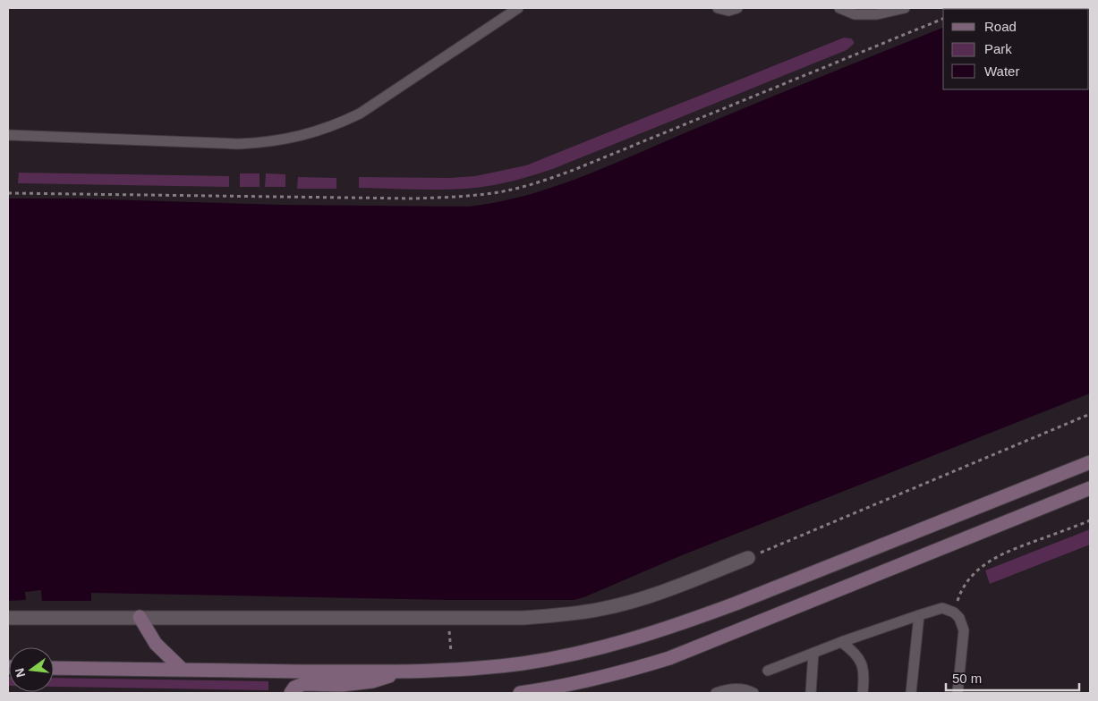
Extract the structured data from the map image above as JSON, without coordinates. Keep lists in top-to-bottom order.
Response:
{
  "legend": ["Road", "Park", "Water"],
  "scale_bar": "50 m",
  "north": "left"
}
